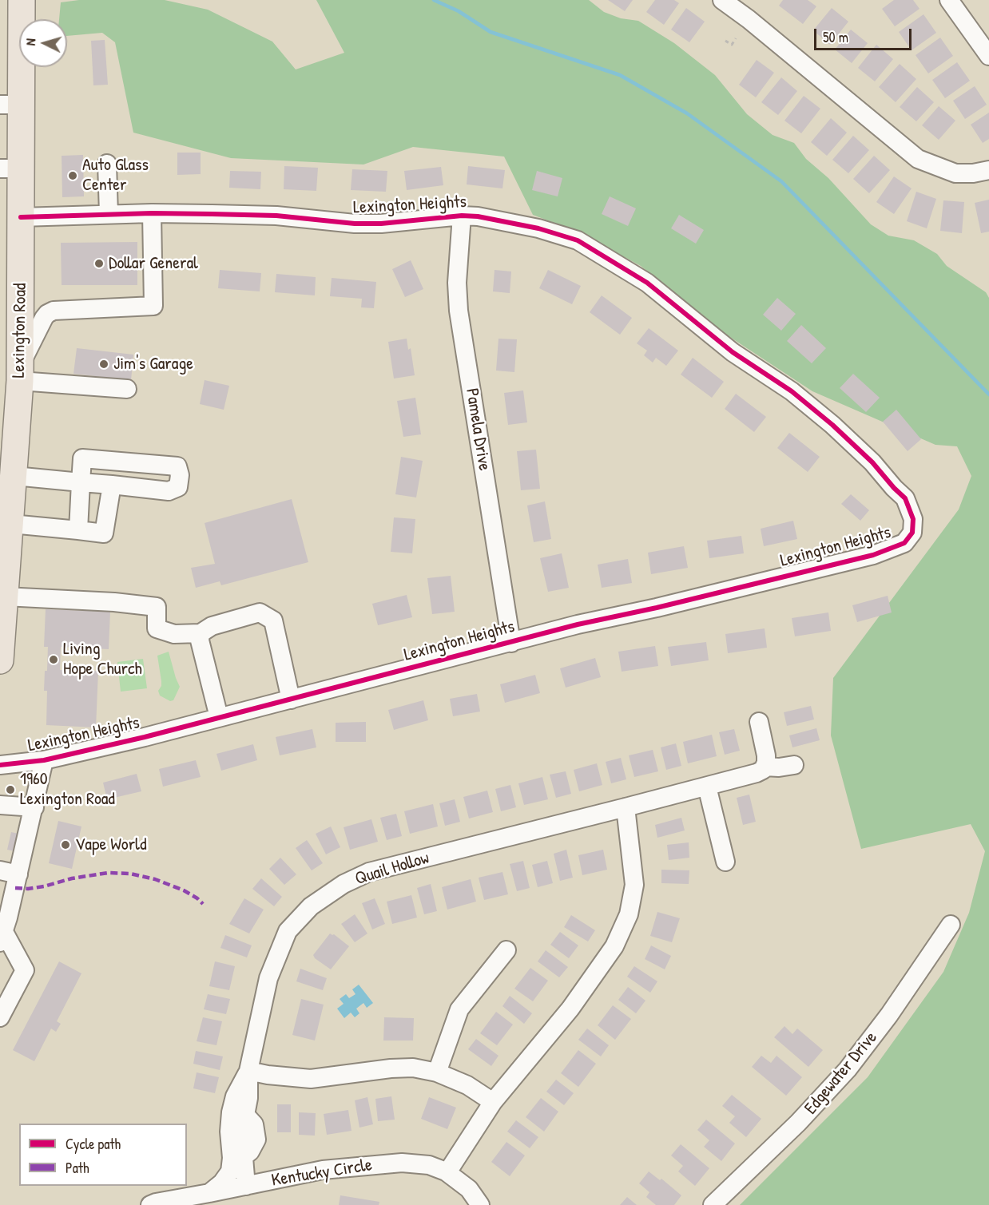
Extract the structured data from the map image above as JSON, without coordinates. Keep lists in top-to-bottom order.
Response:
{
  "streets": {
    "highway": ["Lexington Road"],
    "street": [
      "Lexington Heights",
      "Pamela Drive",
      "Quail Hollow",
      "Edgewater Drive",
      "Kentucky Circle"
    ]
  },
  "crossings": [
    ["Lexington Heights", "Lexington Road"],
    ["Lexington Heights", "Pamela Drive"],
    ["Quail Hollow", "Kentucky Circle"]
  ],
  "places": [
    "Auto Glass Center",
    "Dollar General",
    "Jim's Garage",
    "Living Hope Church",
    "1960 Lexington Road",
    "Vape World"
  ],
  "legend": ["Cycle path", "Path"],
  "scale_bar": "50 m",
  "north": "left"
}
